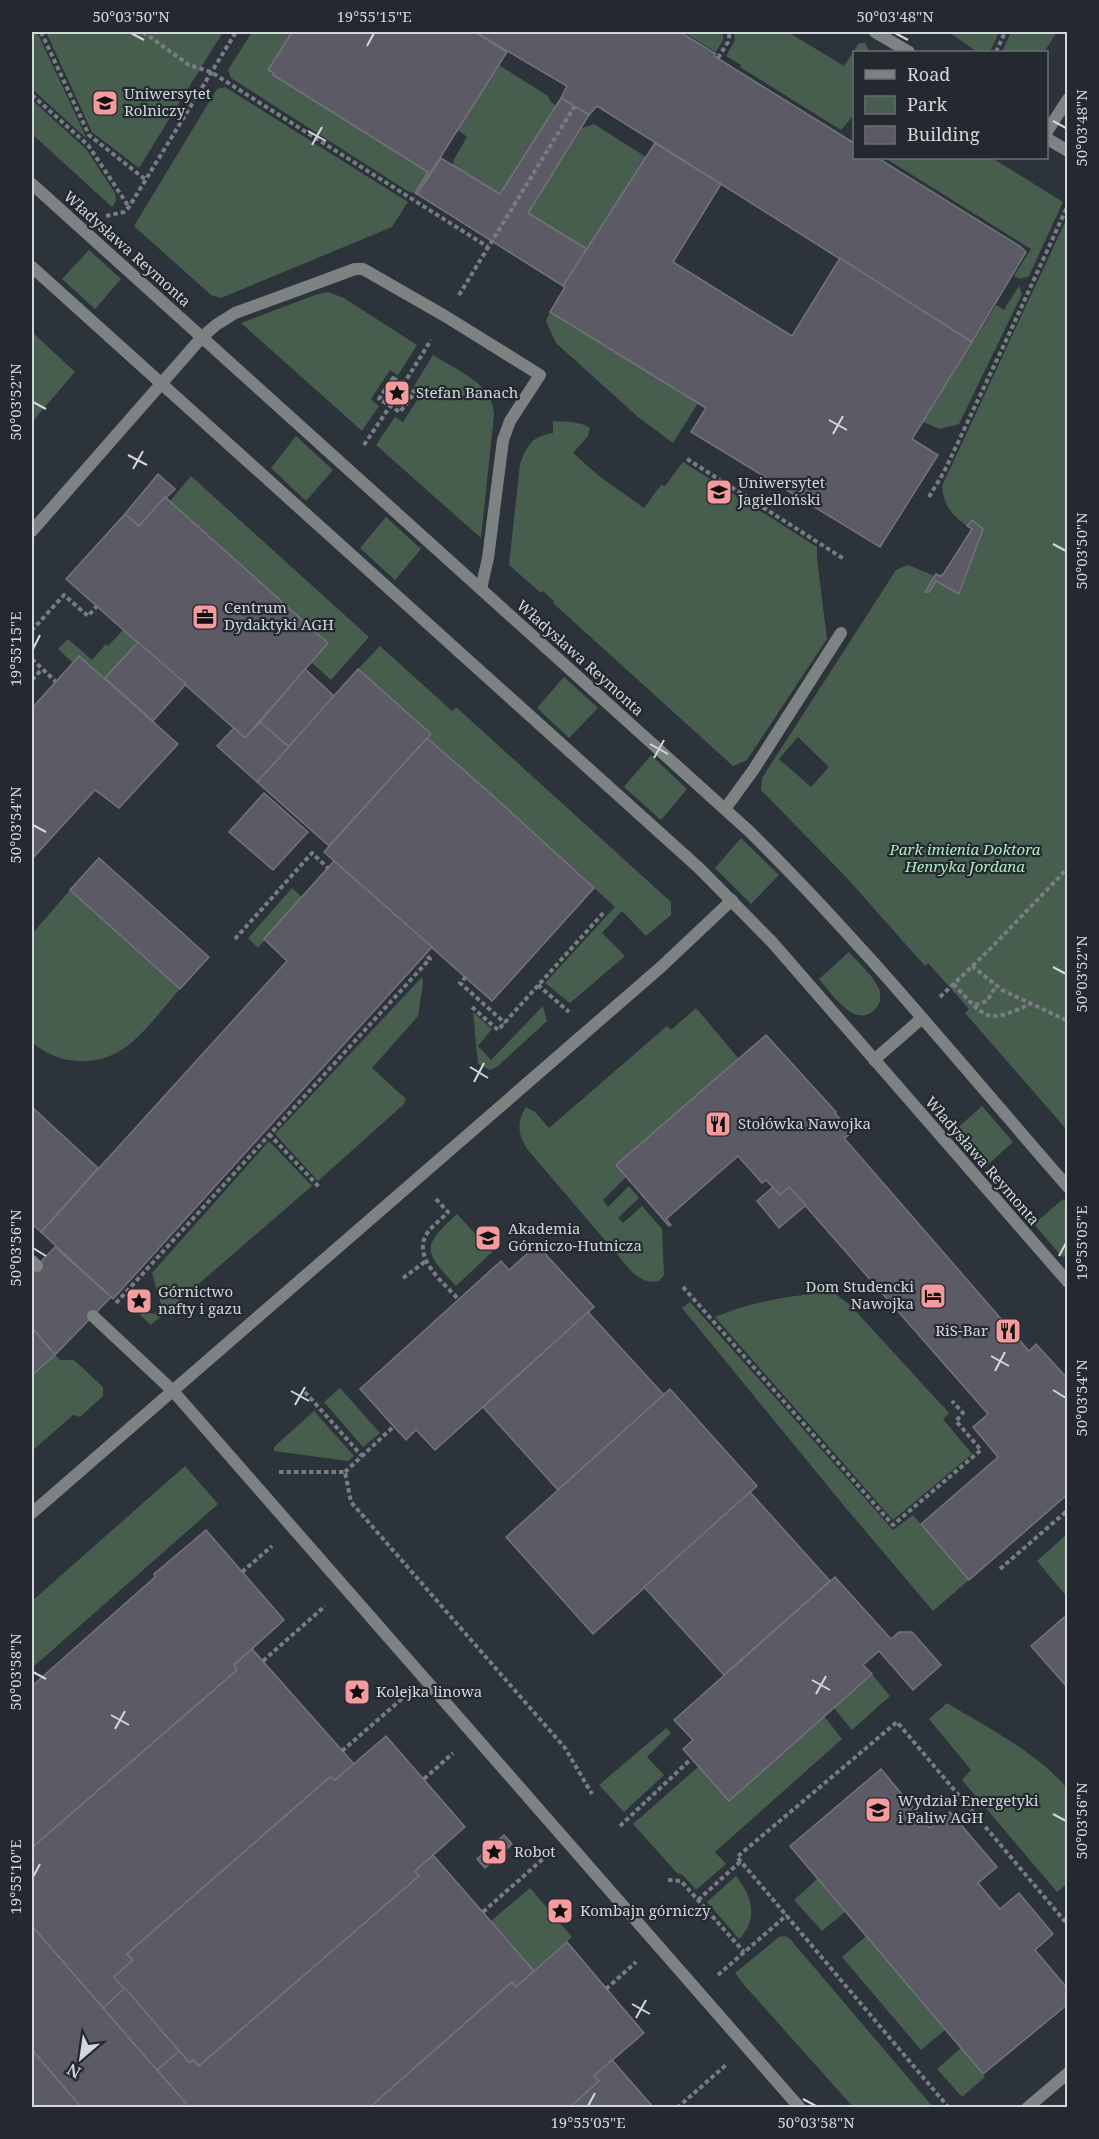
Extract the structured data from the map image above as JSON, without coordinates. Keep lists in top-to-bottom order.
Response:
{
  "streets": {
    "street": ["Władysława Reymonta"]
  },
  "parks": ["Park imienia Doktora Henryka Jordana"],
  "places": {
    "school or university": [
      "Uniwersytet Rolniczy",
      "Uniwersytet Jagielloński",
      "Akademia Górniczo-Hutnicza",
      "Wydział Energetyki i Paliw AGH"
    ],
    "place": [
      "Stefan Banach",
      "Górnictwo nafty i gazu",
      "Kolejka linowa",
      "Robot",
      "Kombajn górniczy"
    ],
    "office": ["Centrum Dydaktyki AGH"],
    "restaurant": ["Stołówka Nawojka", "RiS-Bar"],
    "hotel": ["Dom Studencki Nawojka"]
  },
  "legend": ["Road", "Park", "Building"],
  "north": "bottom left",
  "coordinates": [
    "50°03'50\"N",
    "19°55'15\"E",
    "50°03'48\"N",
    "50°03'52\"N",
    "50°03'54\"N",
    "19°55'05\"E",
    "50°03'56\"N",
    "50°03'58\"N",
    "19°55'10\"E"
  ]
}
